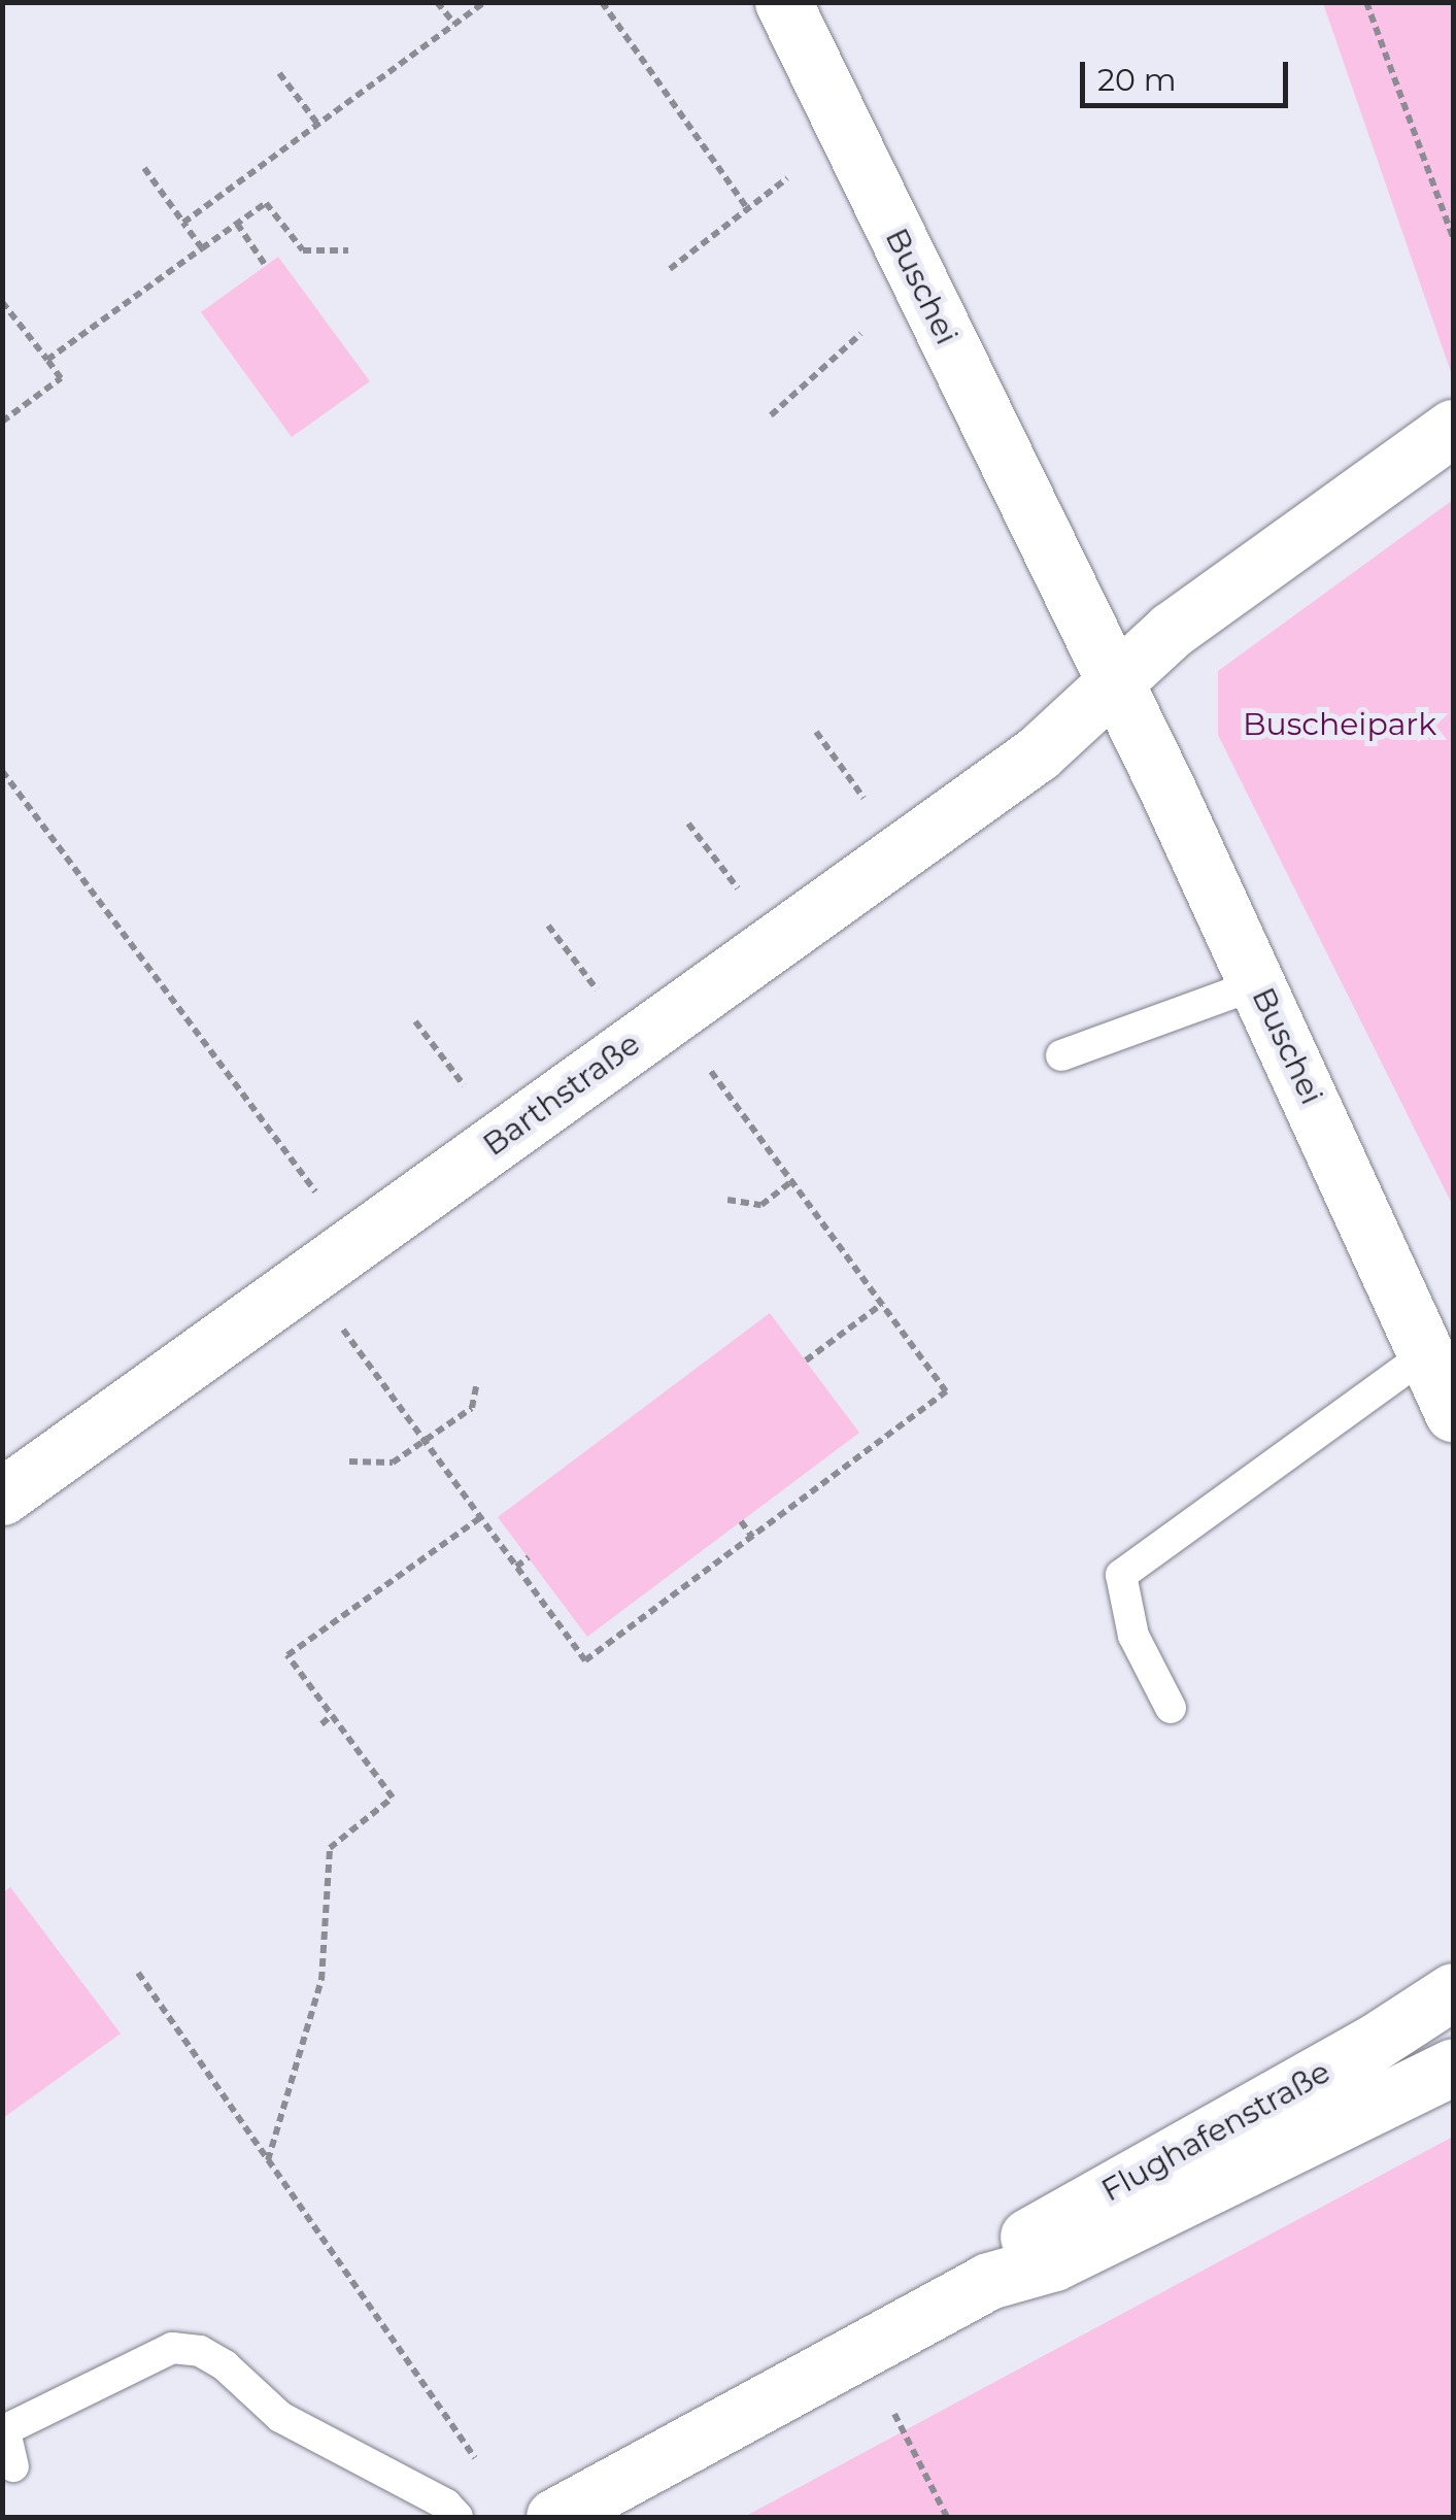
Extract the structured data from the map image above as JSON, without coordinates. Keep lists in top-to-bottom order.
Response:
{
  "streets": {
    "street": ["Buschei", "Barthstraße", "Flughafenstraße"]
  },
  "crossings": [
    ["Buschei", "Barthstraße"]
  ],
  "parks": ["Buscheipark"],
  "scale_bar": "20 m"
}
